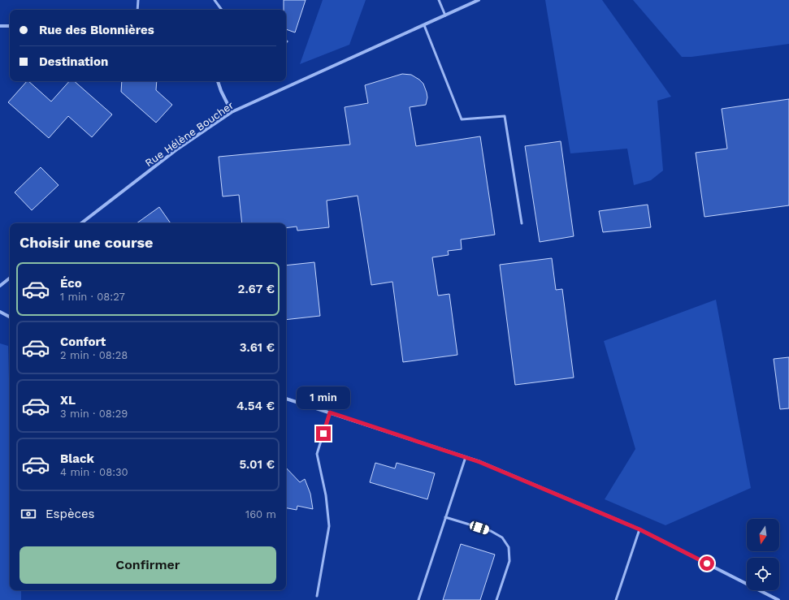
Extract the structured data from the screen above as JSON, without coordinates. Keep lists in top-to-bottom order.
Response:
{
  "streets": {
    "street": ["Rue Hélène Boucher"]
  },
  "north": "bottom",
  "page": {
    "banner": ["Rue des Blonnières", "Destination"],
    "heading": "Choisir une course",
    "list": [
      {
        "name": "Éco",
        "note": "1 min · 08:27",
        "value": "2.67 €"
      },
      {
        "name": "Confort",
        "note": "2 min · 08:28",
        "value": "3.61 €"
      },
      {
        "name": "XL",
        "note": "3 min · 08:29",
        "value": "4.54 €"
      },
      {
        "name": "Black",
        "note": "4 min · 08:30",
        "value": "5.01 €"
      }
    ],
    "bubble": "1 min",
    "pay": ["Espèces", "160 m"],
    "buttons": "Confirmer"
  }
}
